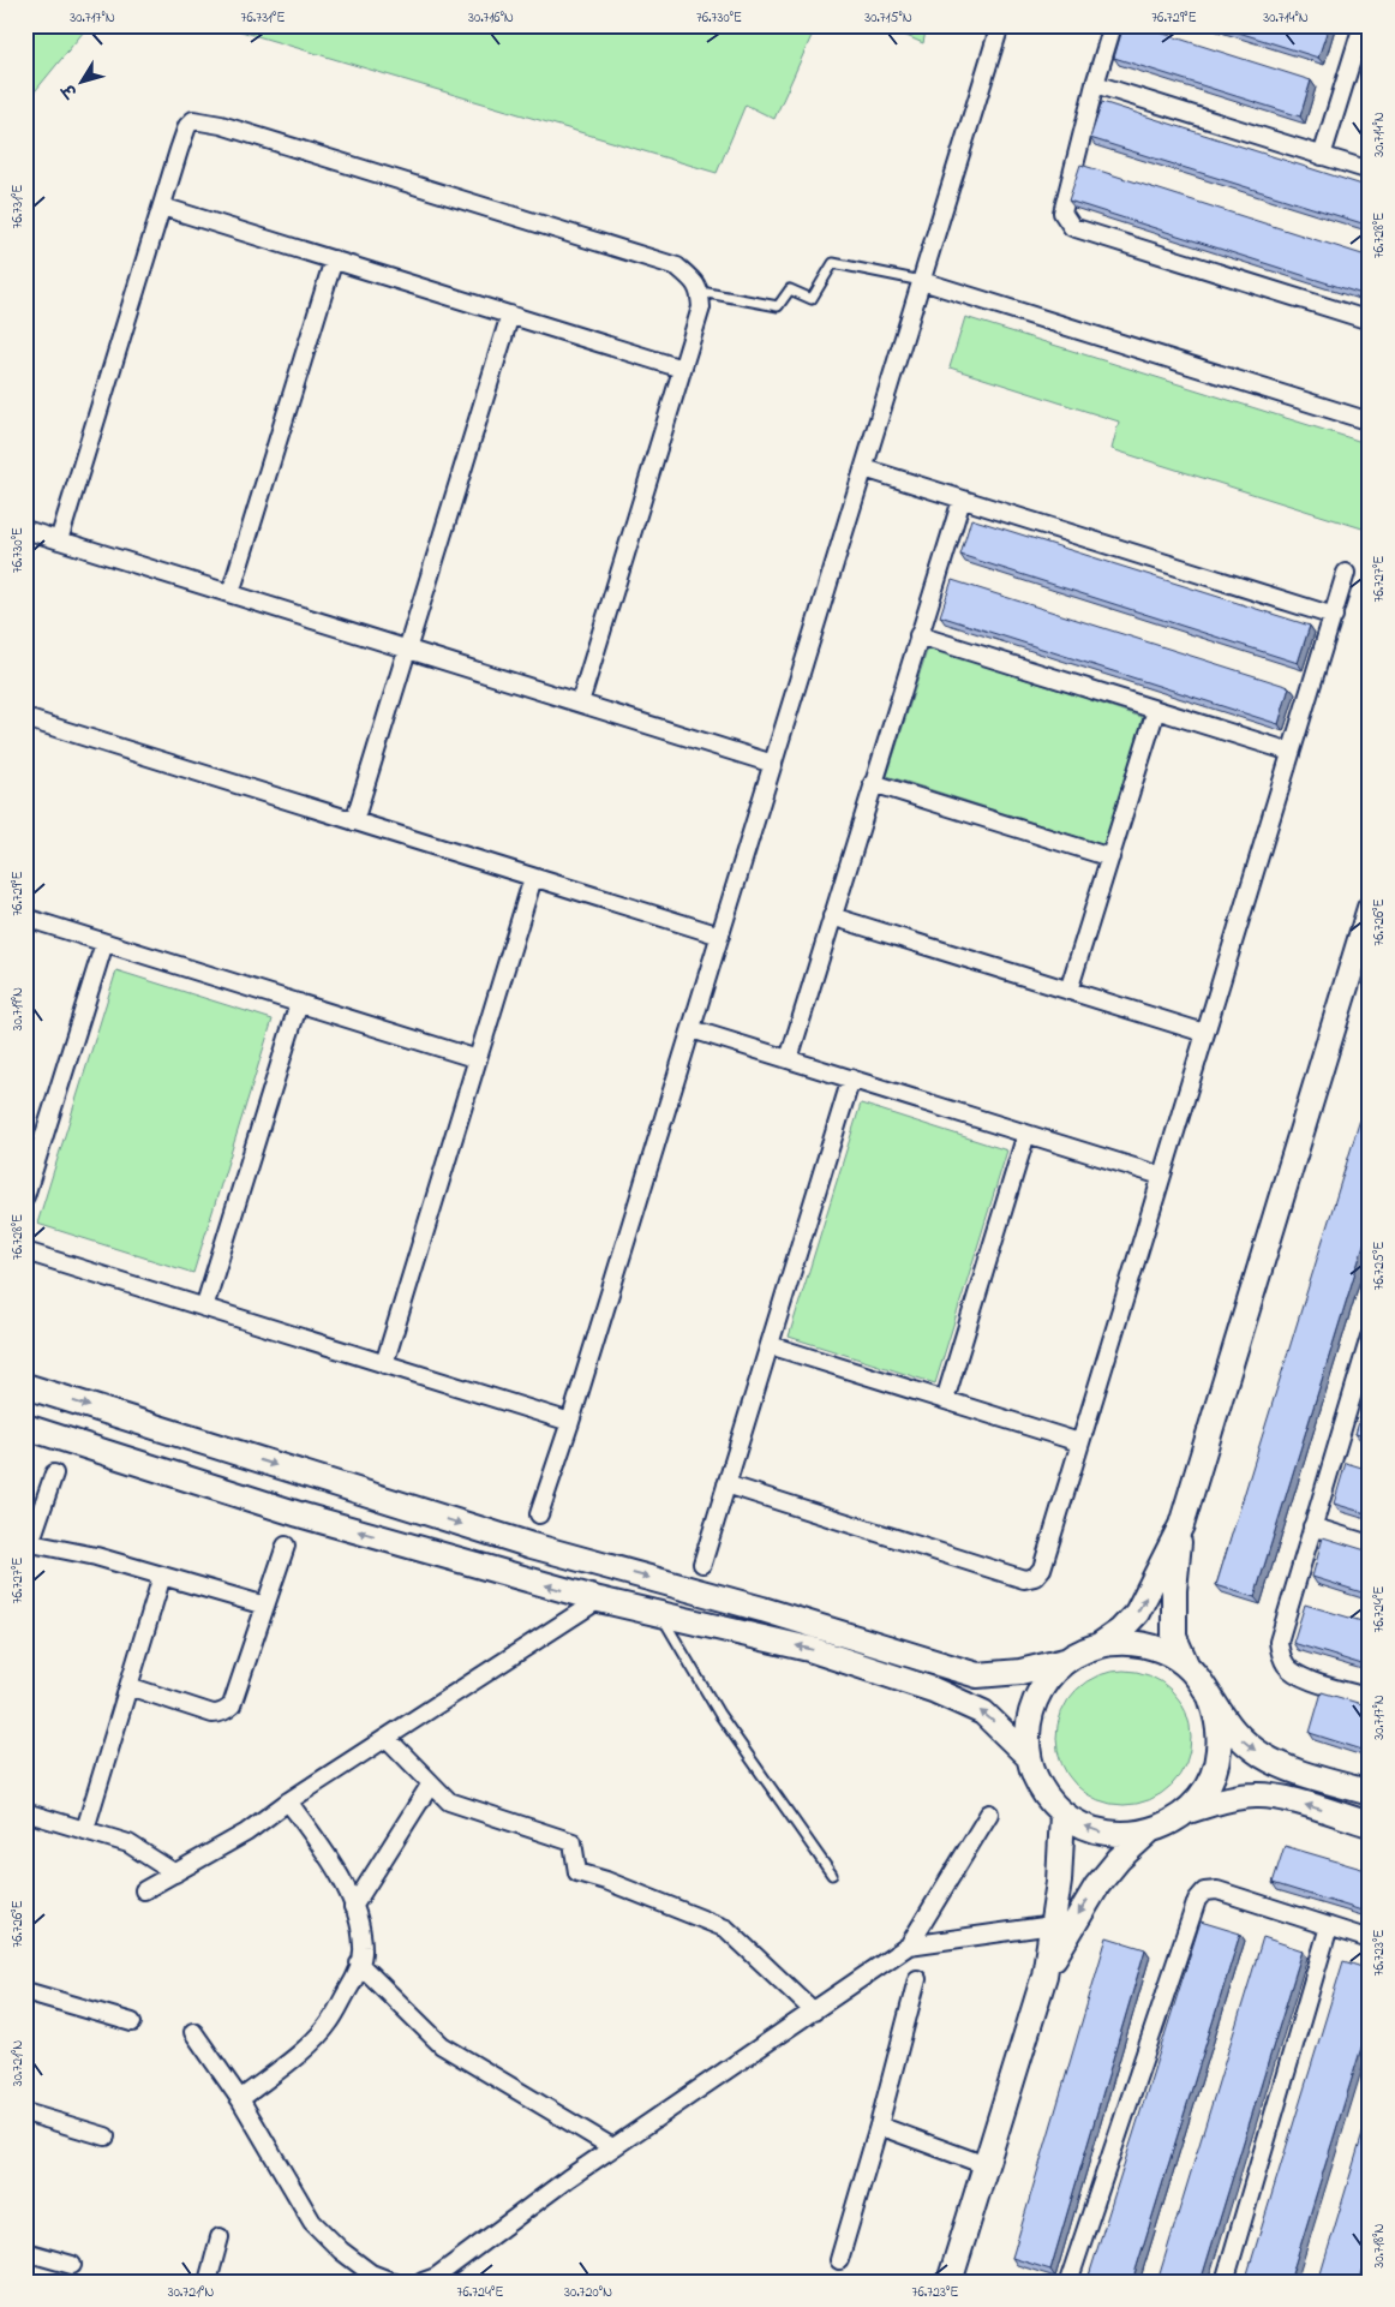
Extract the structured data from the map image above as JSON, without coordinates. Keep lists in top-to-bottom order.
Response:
{
  "north": "bottom left",
  "coordinates": [
    "30.717°N",
    "76.731°E",
    "30.716°N",
    "76.730°E",
    "30.715°N",
    "76.729°E",
    "30.714°N",
    "76.728°E",
    "76.727°E",
    "76.726°E",
    "30.719°N",
    "76.725°E",
    "76.724°E",
    "76.723°E",
    "30.721°N",
    "30.718°N",
    "30.720°N"
  ]
}
